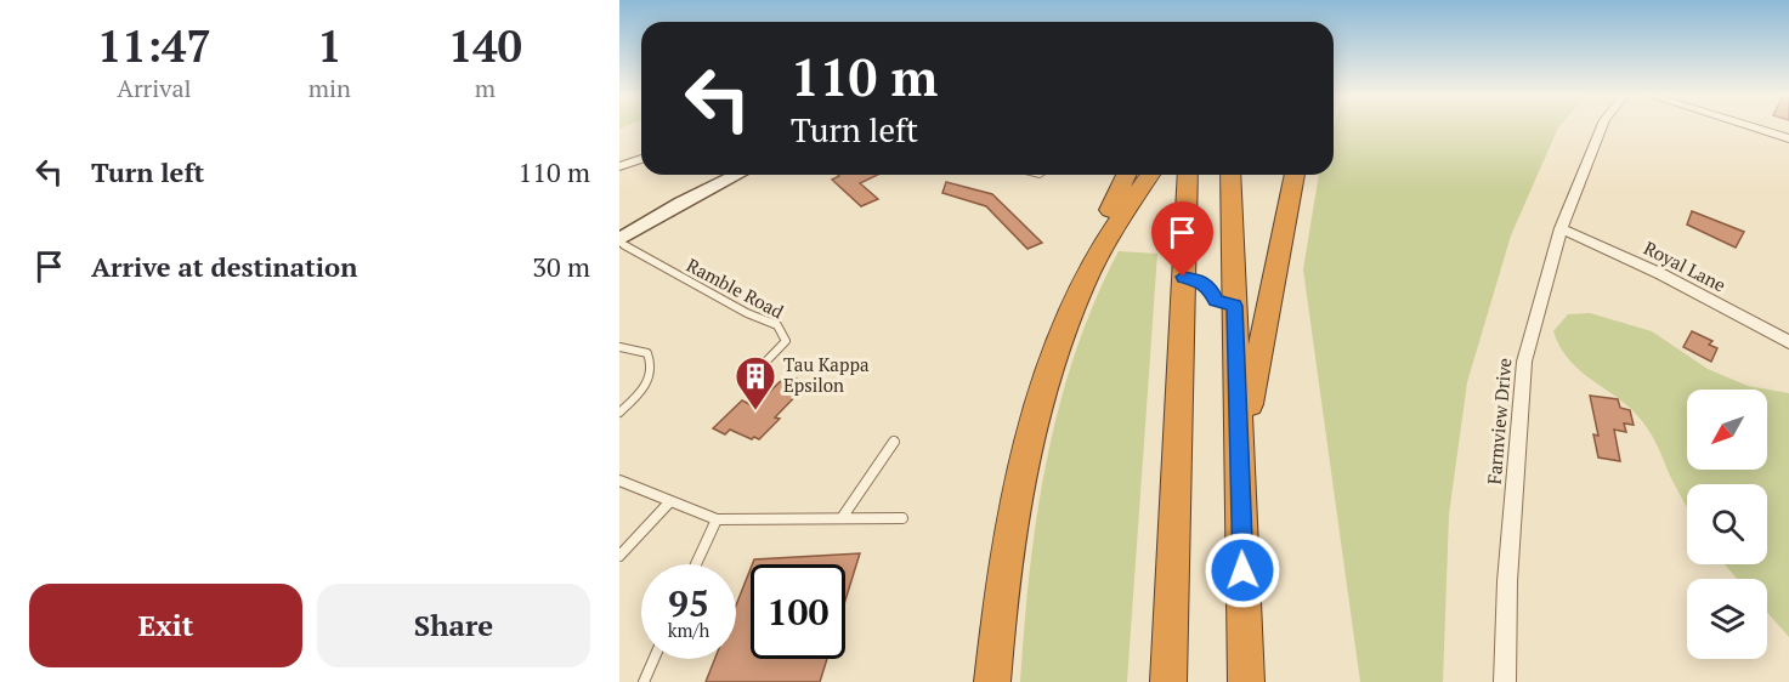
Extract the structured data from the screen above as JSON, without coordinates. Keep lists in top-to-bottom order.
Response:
{
  "streets": {
    "street": ["Royal Lane", "Farmview Drive"],
    "lane": ["Ramble Road"]
  },
  "crossings": [
    ["Royal Lane", "Farmview Drive"]
  ],
  "places": {
    "building": ["Tau Kappa Epsilon"]
  },
  "north": "bottom left",
  "page": {
    "eta": [
      "11:47",
      "Arrival",
      "1",
      "min",
      "140",
      "m"
    ],
    "turn": ["110 m", "Turn left"],
    "list": [
      {
        "name": "Turn left",
        "value": "110 m"
      },
      {
        "name": "Arrive at destination",
        "value": "30 m"
      }
    ],
    "speed": "95 km/h",
    "limit": "100",
    "buttons": ["Exit", "Share"]
  }
}
